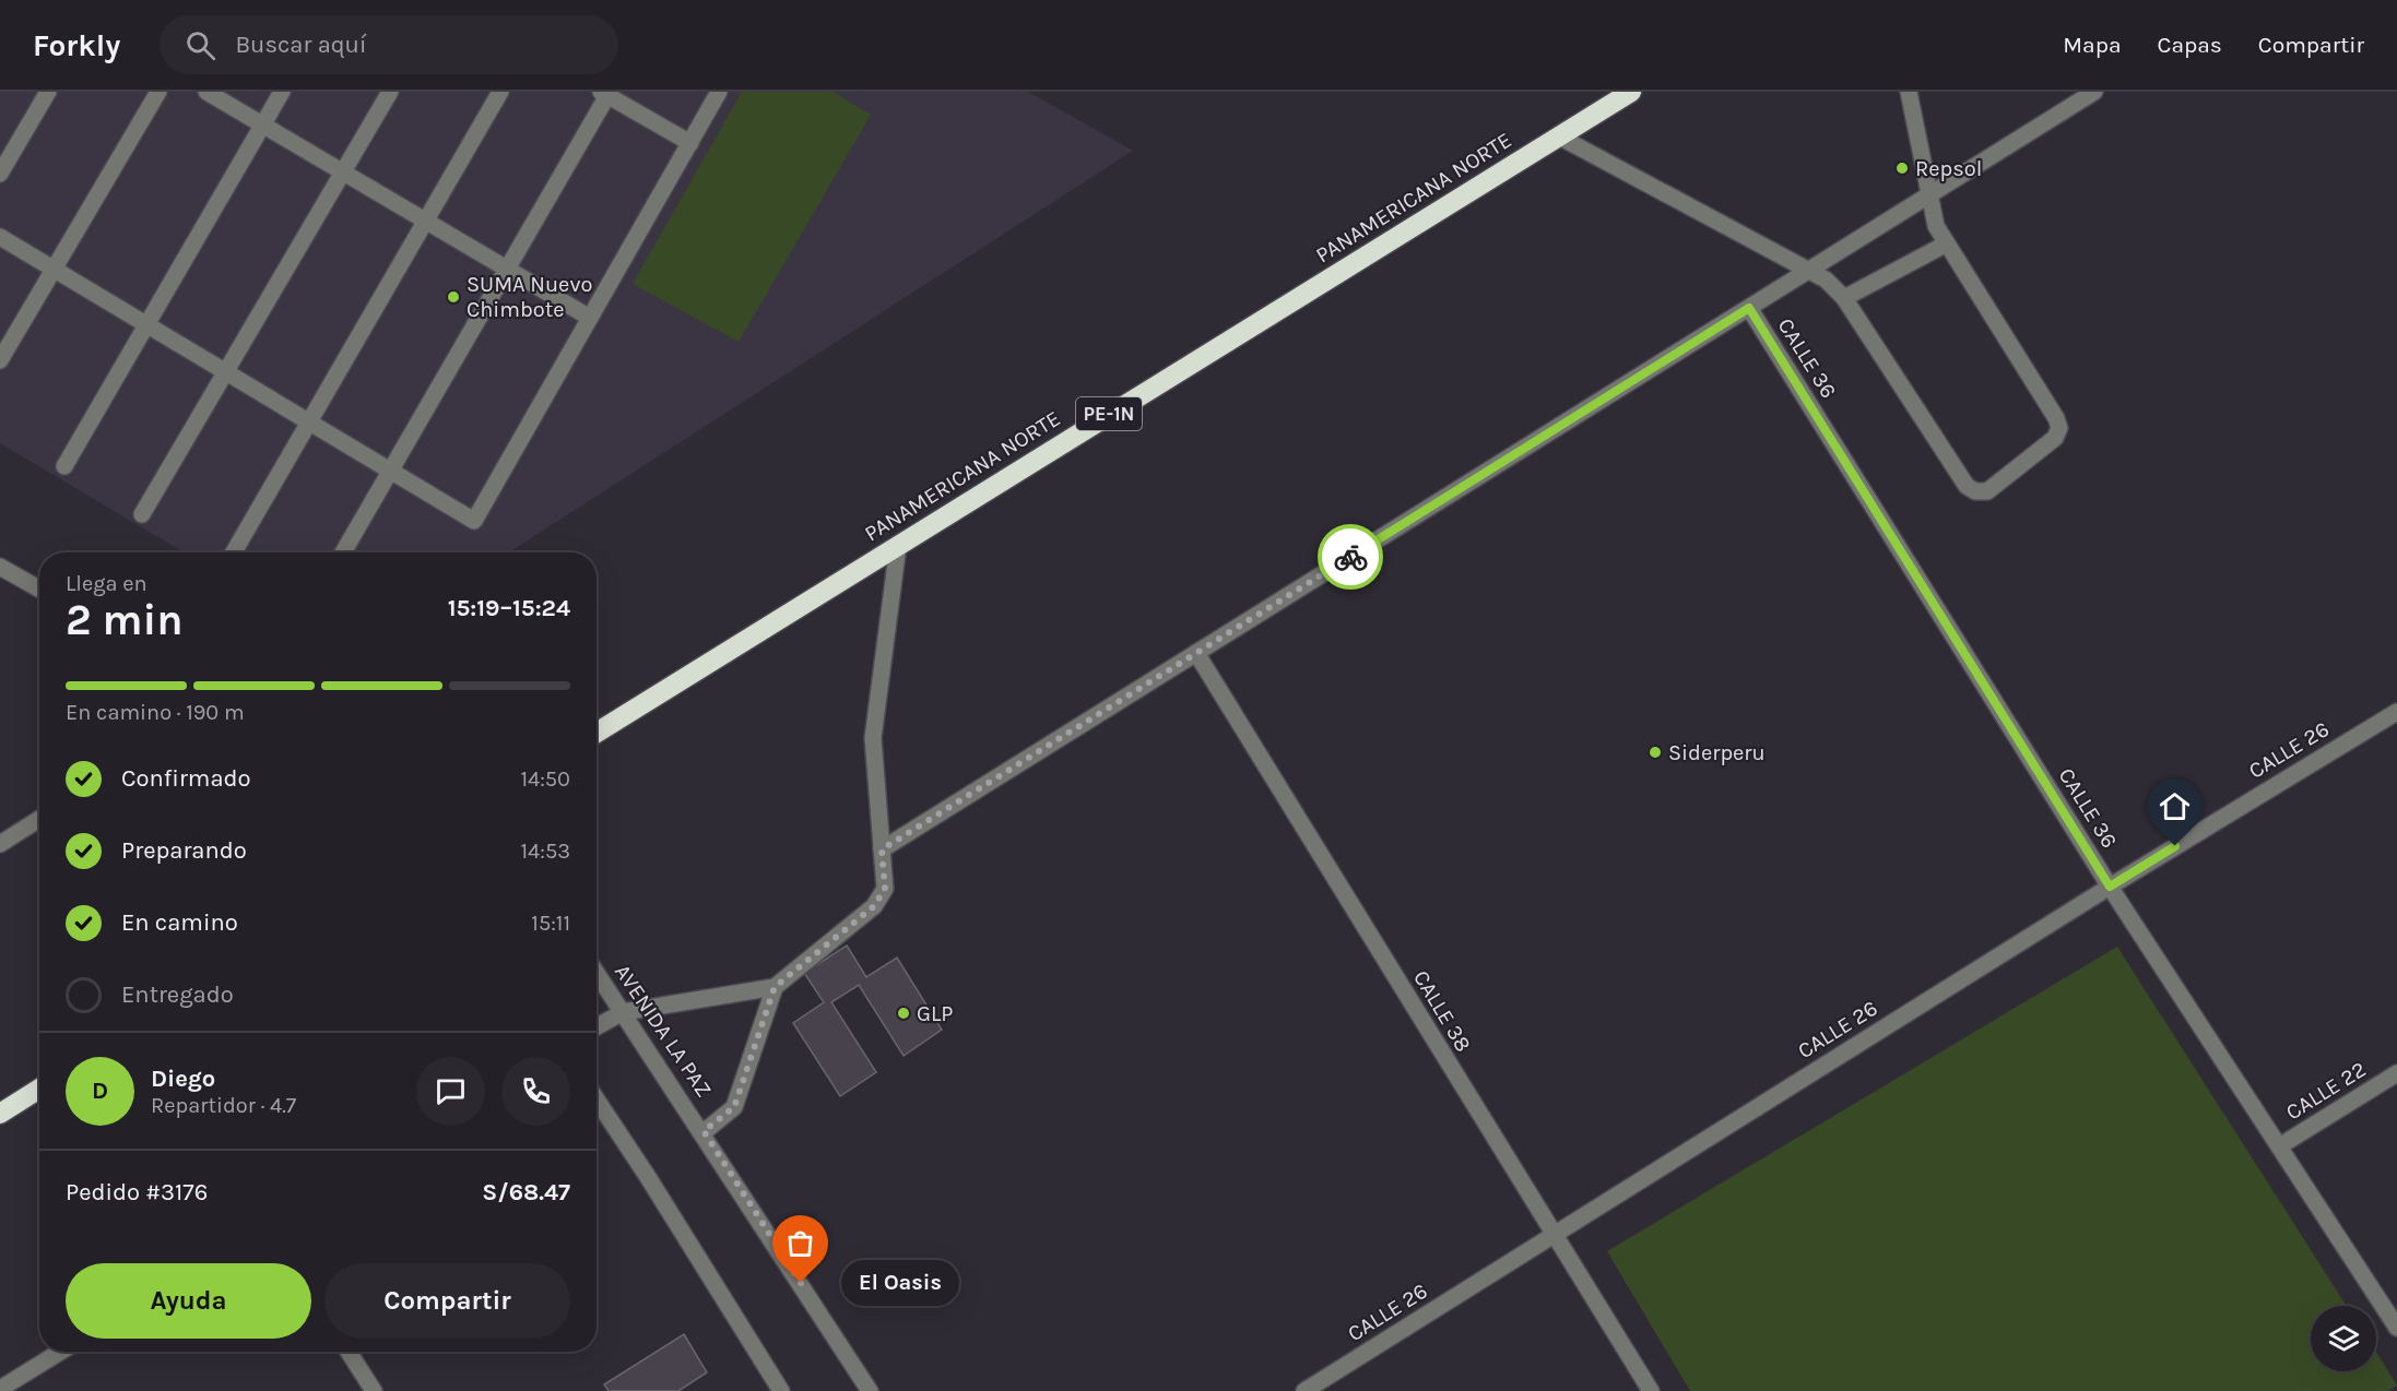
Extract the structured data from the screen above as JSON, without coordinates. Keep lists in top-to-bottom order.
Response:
{
  "streets": {
    "highway": ["PANAMERICANA NORTE", "PE-1N"],
    "street": [
      "CALLE 36",
      "CALLE 26",
      "CALLE 38",
      "AVENIDA LA PAZ",
      "CALLE 22"
    ]
  },
  "crossings": [
    ["CALLE 36", "CALLE 26"],
    ["CALLE 36", "CALLE 22"],
    ["CALLE 26", "CALLE 38"]
  ],
  "places": [
    "Repsol",
    "SUMA Nuevo Chimbote",
    "Siderperu",
    "GLP",
    "El Oasis"
  ],
  "page": {
    "header": "Forkly",
    "search": "Buscar aquí",
    "nav": ["Mapa", "Capas", "Compartir"],
    "heading": ["2 min", "Llega en", "15:19–15:24"],
    "panel": [
      "Diego",
      "Repartidor · 4.7",
      "Pedido #3176",
      "S/68.47"
    ],
    "bar": "En camino · 190 m",
    "list": [
      ["Confirmado", "14:50"],
      ["Preparando", "14:53"],
      ["En camino", "15:11"],
      "Entregado"
    ],
    "round": "D",
    "buttons": ["Ayuda", "Compartir"],
    "bubble": "El Oasis"
  }
}
